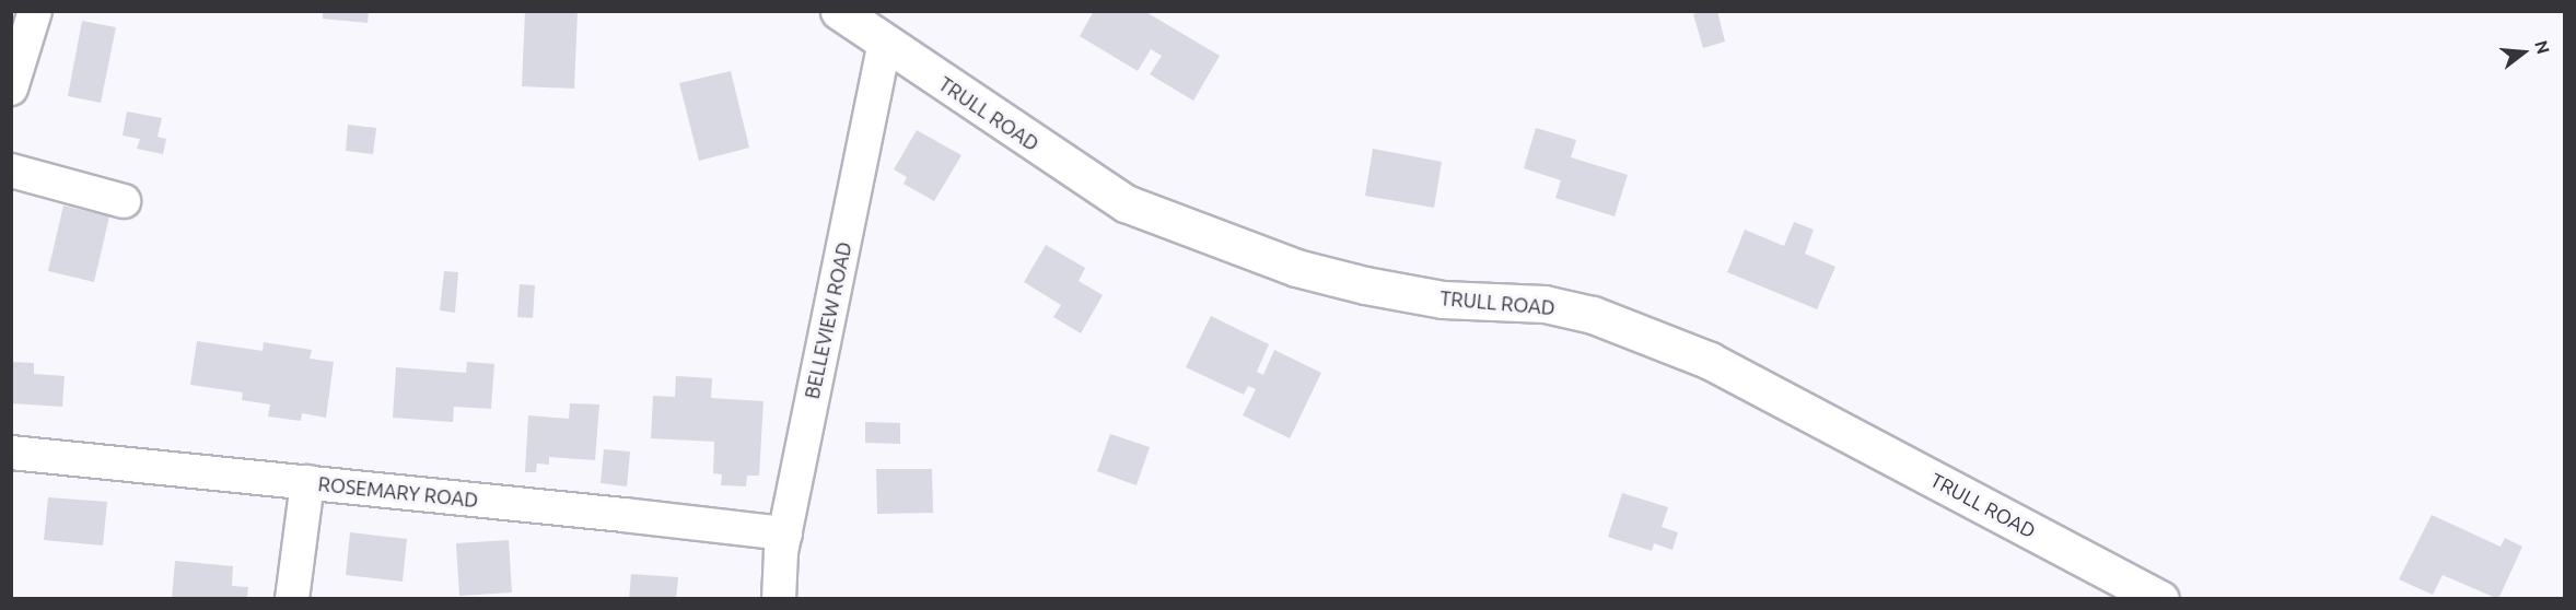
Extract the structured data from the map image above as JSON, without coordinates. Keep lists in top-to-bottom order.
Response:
{
  "streets": {
    "street": ["TRULL ROAD", "BELLEVIEW ROAD", "ROSEMARY ROAD"]
  },
  "crossings": [
    ["TRULL ROAD", "BELLEVIEW ROAD"],
    ["BELLEVIEW ROAD", "ROSEMARY ROAD"]
  ],
  "north": "right"
}
